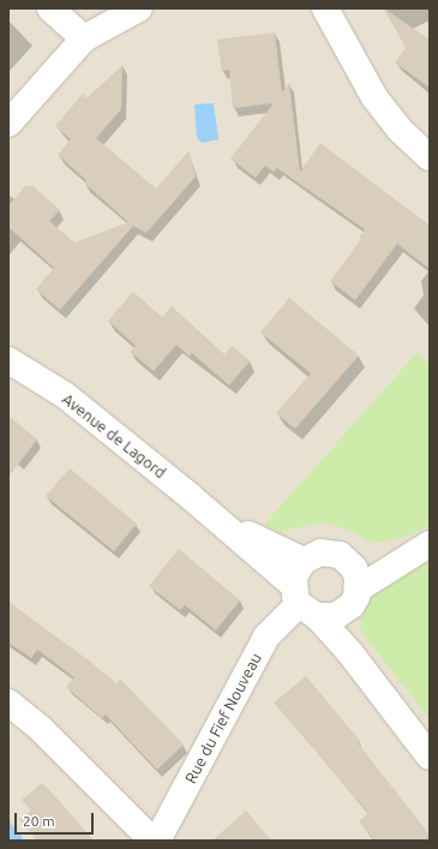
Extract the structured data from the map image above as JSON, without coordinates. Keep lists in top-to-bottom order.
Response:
{
  "streets": {
    "street": ["Avenue de Lagord", "Rue du Fief Nouveau"]
  },
  "crossings": [
    ["Avenue de Lagord", "Rue du Fief Nouveau"]
  ],
  "scale_bar": "20 m"
}
